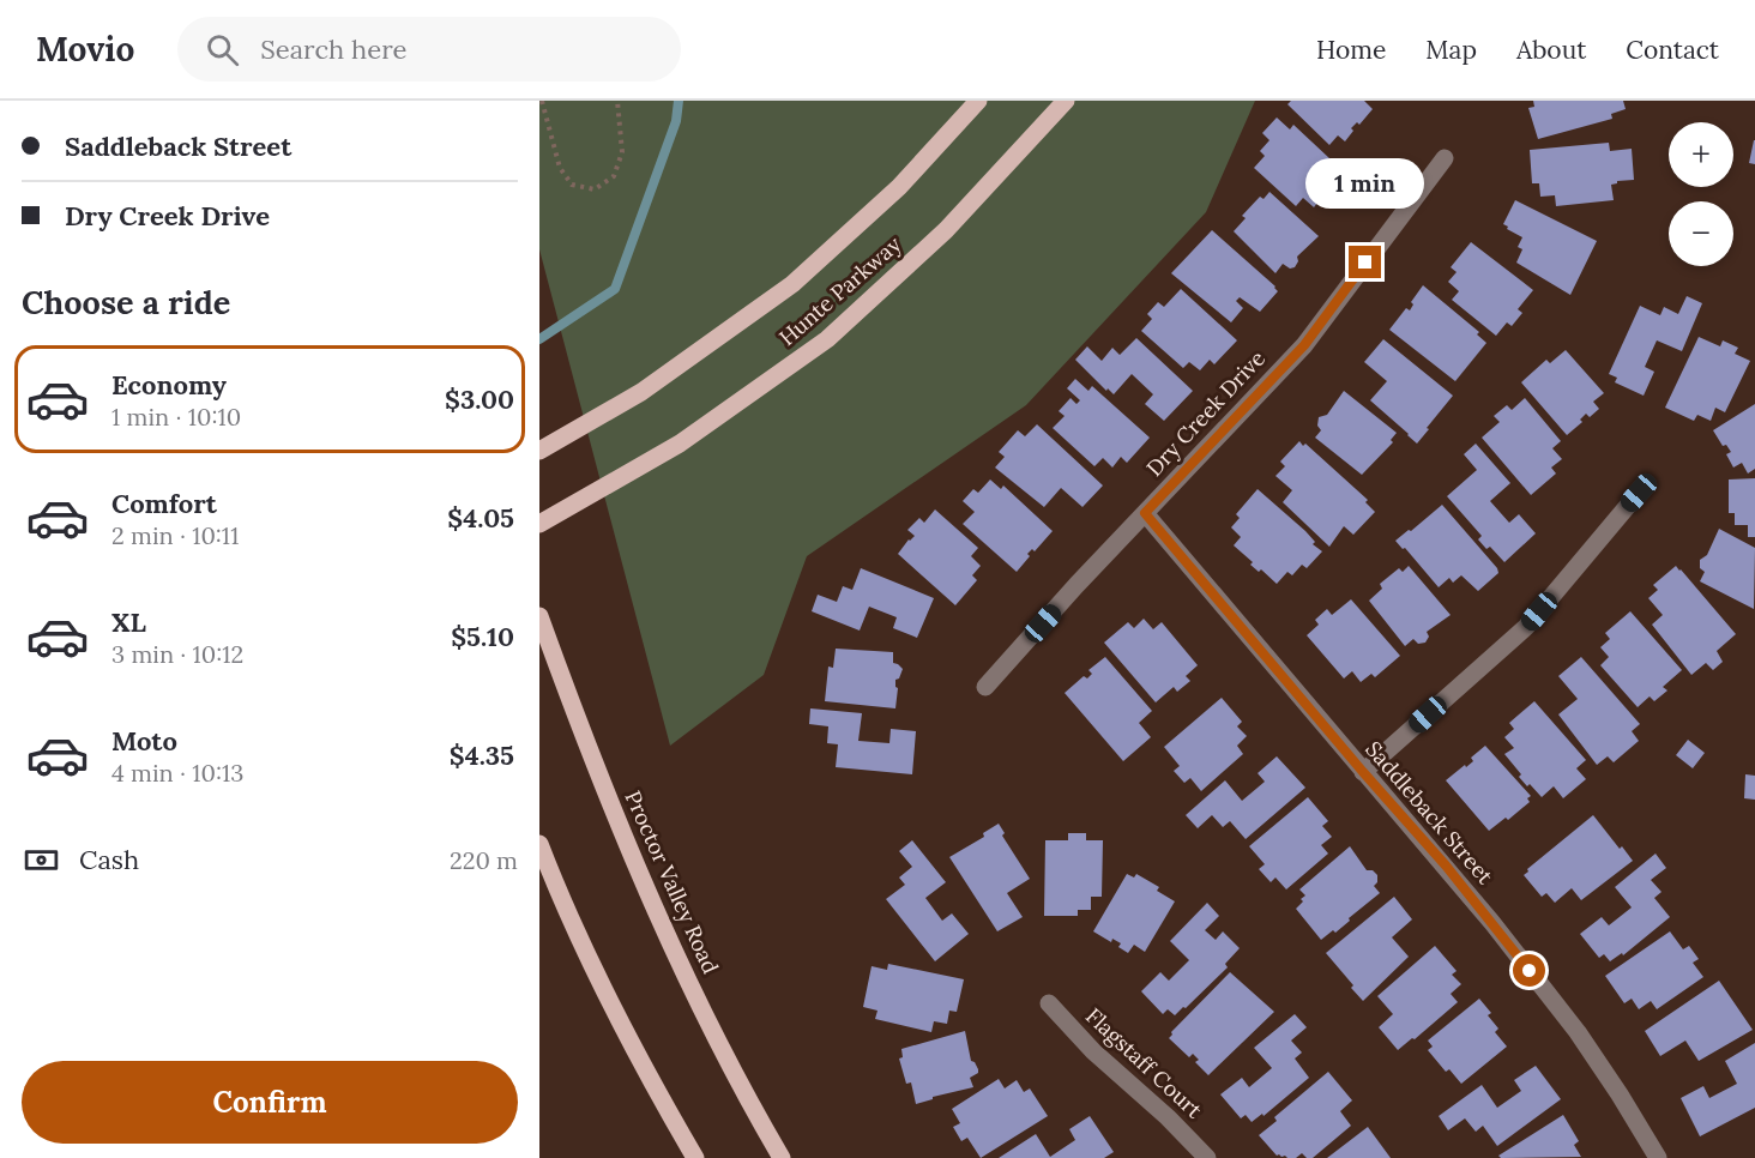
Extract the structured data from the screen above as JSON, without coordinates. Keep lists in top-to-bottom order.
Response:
{
  "streets": {
    "main road": ["Hunte Parkway", "Proctor Valley Road"],
    "street": ["Dry Creek Drive", "Saddleback Street", "Flagstaff Court"]
  },
  "crossings": [
    ["Dry Creek Drive", "Saddleback Street"]
  ],
  "page": {
    "header": "Movio",
    "search": "Search here",
    "nav": [
      "Home",
      "Map",
      "About",
      "Contact"
    ],
    "banner": ["Saddleback Street", "Dry Creek Drive"],
    "map_buttons": ["+", "−"],
    "bubble": "1 min",
    "heading": "Choose a ride",
    "list": [
      {
        "name": "Economy",
        "note": "1 min · 10:10",
        "value": "$3.00"
      },
      {
        "name": "Comfort",
        "note": "2 min · 10:11",
        "value": "$4.05"
      },
      {
        "name": "XL",
        "note": "3 min · 10:12",
        "value": "$5.10"
      },
      {
        "name": "Moto",
        "note": "4 min · 10:13",
        "value": "$4.35"
      }
    ],
    "pay": ["Cash", "220 m"],
    "buttons": "Confirm"
  }
}
